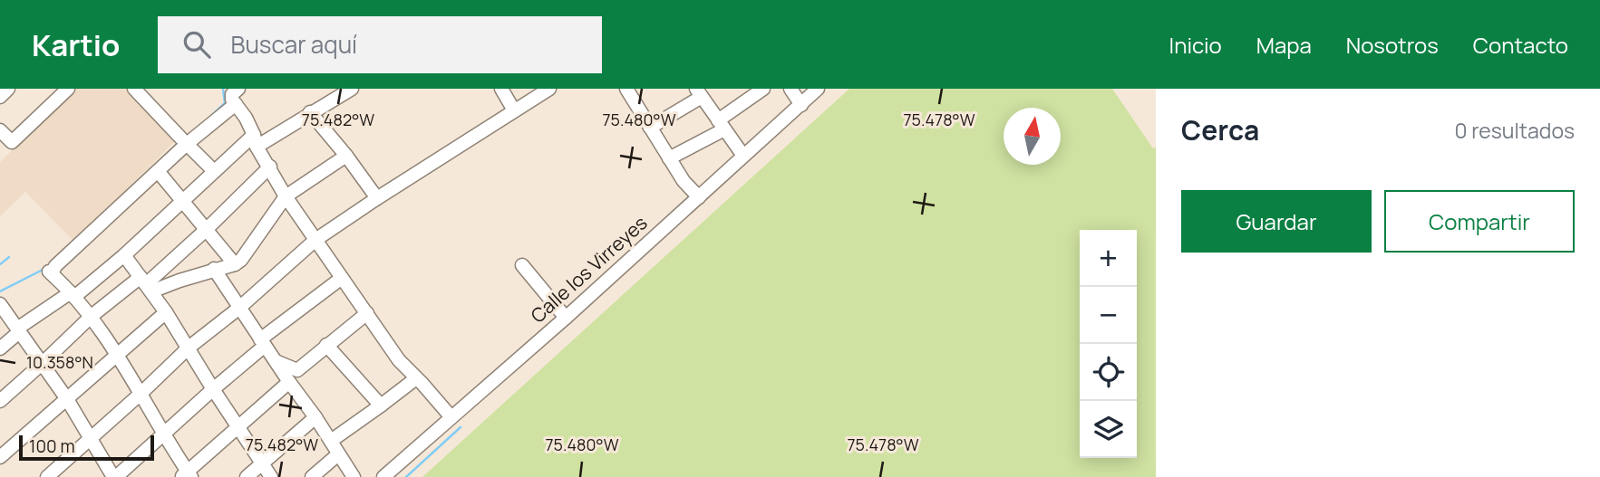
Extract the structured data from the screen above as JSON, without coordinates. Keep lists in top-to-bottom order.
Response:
{
  "streets": {
    "street": ["Calle los Virreyes"]
  },
  "scale_bar": "100 m",
  "north": "top",
  "page": {
    "header": "Kartio",
    "search": "Buscar aquí",
    "nav": [
      "Inicio",
      "Mapa",
      "Nosotros",
      "Contacto"
    ],
    "heading": ["Cerca", "0 resultados"],
    "buttons": ["Guardar", "Compartir"],
    "map_buttons": ["+", "−"],
    "scale": "100 m"
  },
  "coordinates": [
    "75.482°W",
    "75.480°W",
    "75.478°W",
    "10.358°N"
  ]
}
